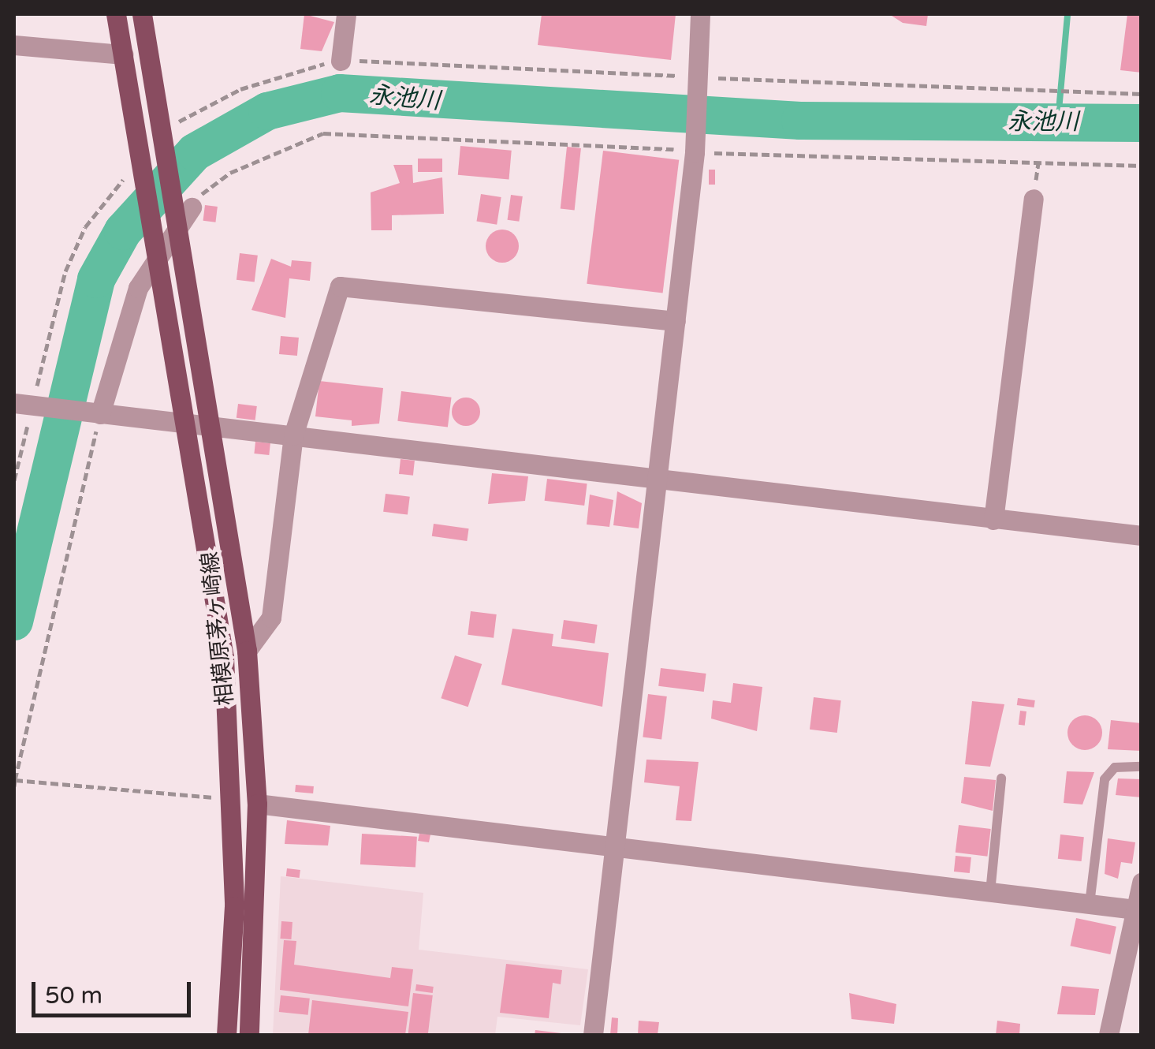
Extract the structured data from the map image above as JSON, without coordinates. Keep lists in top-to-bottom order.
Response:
{
  "streets": {
    "main road": ["相模原茅ヶ崎線"]
  },
  "water": ["永池川"],
  "scale_bar": "50 m"
}
